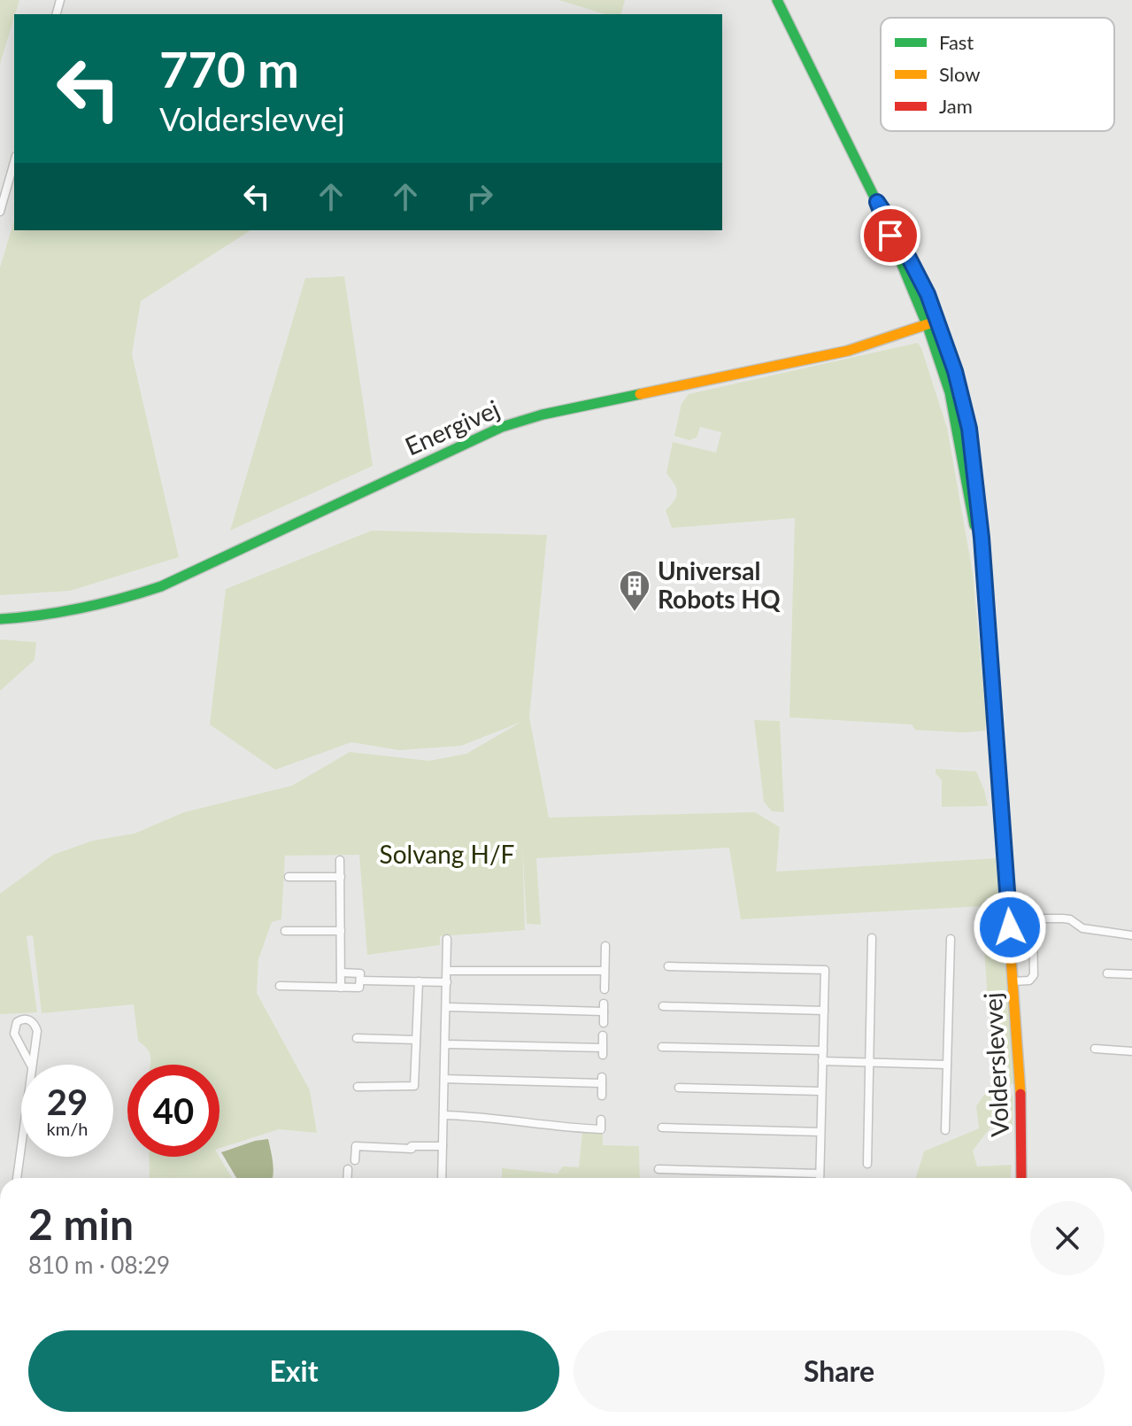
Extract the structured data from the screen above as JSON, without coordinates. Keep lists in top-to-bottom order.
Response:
{
  "streets": {
    "main road": ["Energivej", "Volderslevvej"]
  },
  "crossings": [
    ["Energivej", "Volderslevvej"]
  ],
  "parks": ["Solvang H/F"],
  "places": {
    "building": ["Universal Robots HQ"]
  },
  "legend": ["Fast", "Slow", "Jam"],
  "page": {
    "turn": ["770 m", "Volderslevvej"],
    "speed": "29 km/h",
    "limit": "40",
    "heading": ["2 min", "810 m · 08:29"],
    "buttons": ["Exit", "Share"]
  }
}
